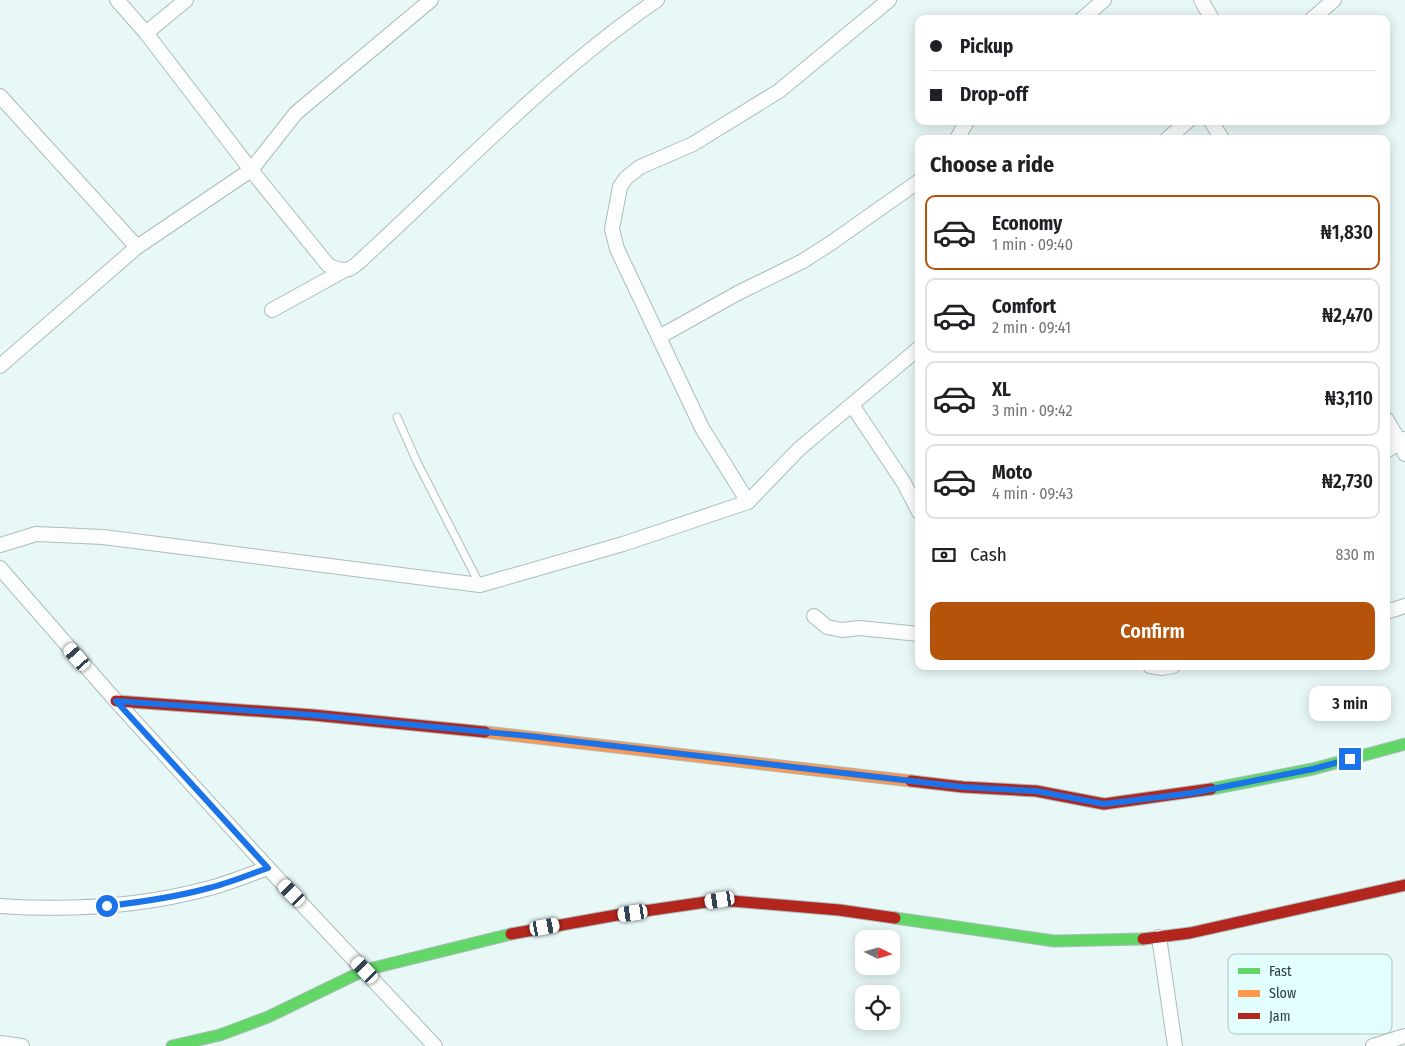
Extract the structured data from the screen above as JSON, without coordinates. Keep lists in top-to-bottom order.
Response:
{
  "legend": ["Fast", "Slow", "Jam"],
  "north": "right",
  "page": {
    "banner": ["Pickup", "Drop-off"],
    "heading": "Choose a ride",
    "list": [
      {
        "name": "Economy",
        "note": "1 min · 09:40",
        "value": "₦1,830"
      },
      {
        "name": "Comfort",
        "note": "2 min · 09:41",
        "value": "₦2,470"
      },
      {
        "name": "XL",
        "note": "3 min · 09:42",
        "value": "₦3,110"
      },
      {
        "name": "Moto",
        "note": "4 min · 09:43",
        "value": "₦2,730"
      }
    ],
    "pay": ["Cash", "830 m"],
    "buttons": "Confirm",
    "bubble": "3 min"
  }
}
